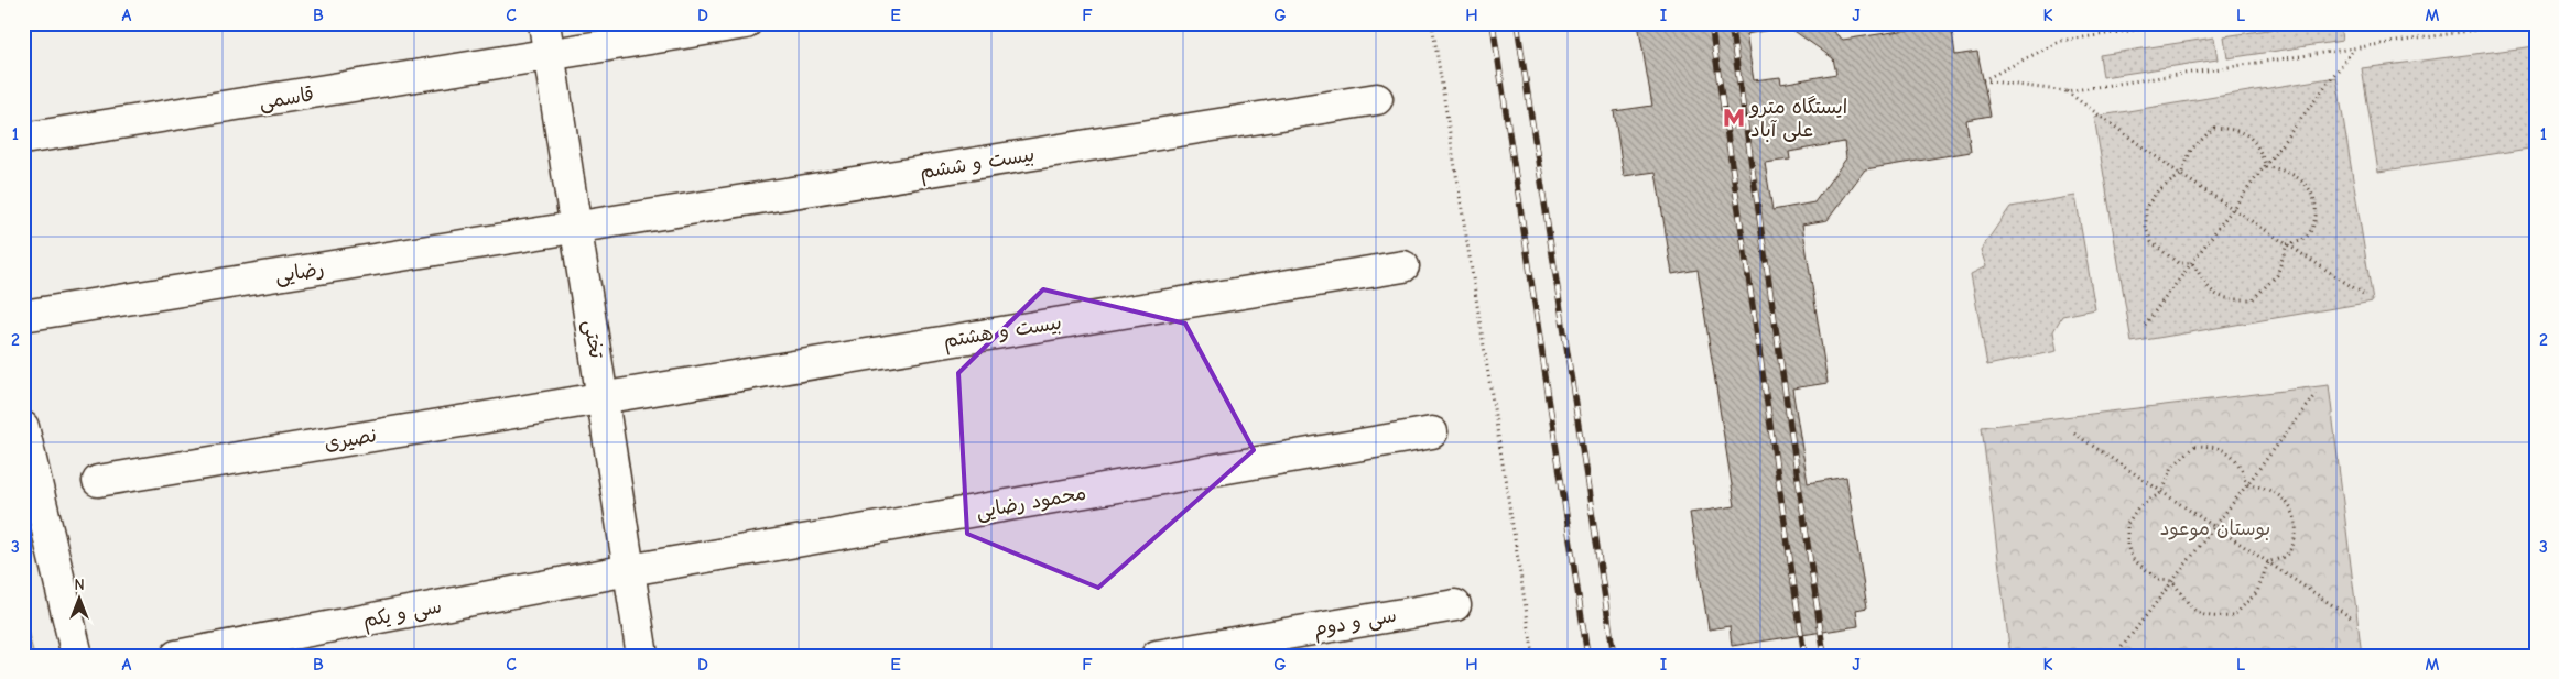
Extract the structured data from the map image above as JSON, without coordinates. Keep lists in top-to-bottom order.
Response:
{
  "streets": {
    "street": [
      "قاسمی",
      "بیست و ششم",
      "رضایی",
      "بیست و هشتم",
      "تختی",
      "نصیری",
      "محمود رضایی",
      "سی و یکم",
      "سی و دوم"
    ]
  },
  "crossings": [
    ["قاسمی", "تختی"],
    ["بیست و ششم", "رضایی"],
    ["بیست و ششم", "تختی"],
    ["رضایی", "تختی"],
    ["بیست و هشتم", "تختی"],
    ["بیست و هشتم", "نصیری"],
    ["تختی", "نصیری"],
    ["تختی", "محمود رضایی"],
    ["تختی", "سی و یکم"],
    ["محمود رضایی", "سی و یکم"]
  ],
  "parks": ["بوستان موعود"],
  "places": {
    "metro station": ["ایستگاه مترو علی آباد"]
  },
  "north": "top",
  "grid": {
    "columns": [
      "A",
      "B",
      "C",
      "D",
      "E",
      "F",
      "G",
      "H",
      "I",
      "J",
      "K",
      "L",
      "M"
    ],
    "rows": ["1", "2", "3"]
  }
}
